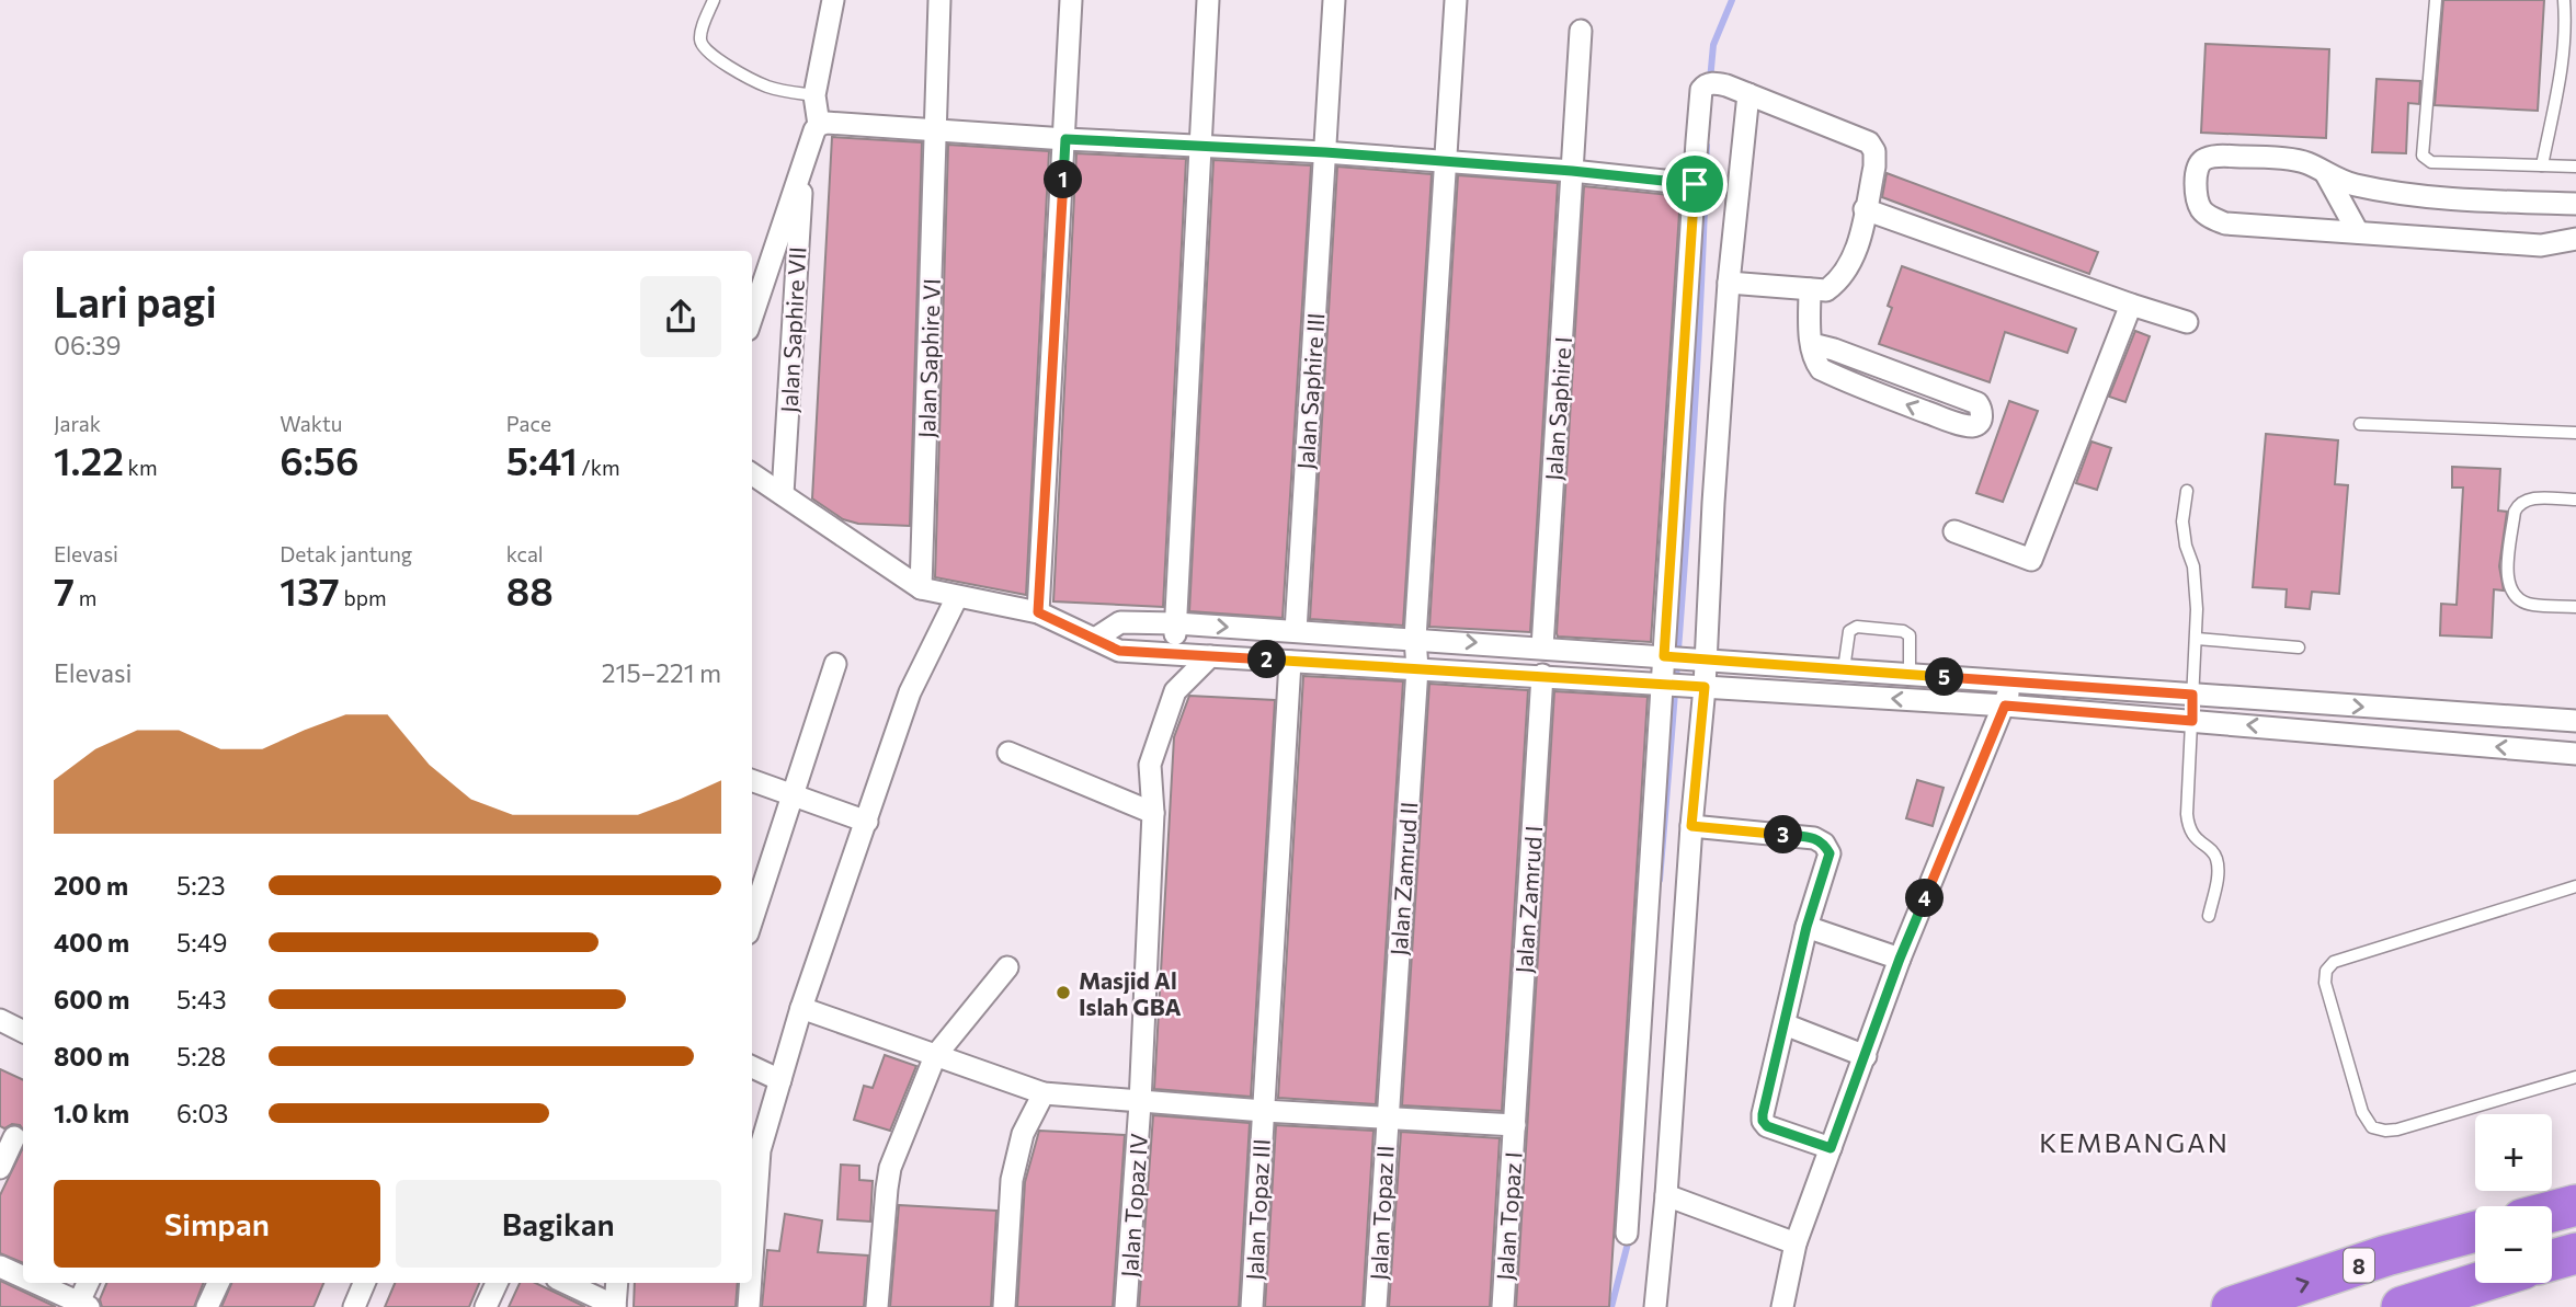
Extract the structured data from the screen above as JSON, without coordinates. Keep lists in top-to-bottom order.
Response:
{
  "streets": {
    "highway": ["8"],
    "street": [
      "Jalan Saphire VII",
      "Jalan Saphire VI",
      "Jalan Saphire III",
      "Jalan Saphire I",
      "Jalan Zamrud II",
      "Jalan Zamrud I",
      "Jalan Topaz IV",
      "Jalan Topaz III",
      "Jalan Topaz II",
      "Jalan Topaz I"
    ]
  },
  "crossings": [
    ["Jalan Zamrud II", "Jalan Topaz II"],
    ["Jalan Zamrud I", "Jalan Topaz I"]
  ],
  "districts": ["KEMBANGAN"],
  "places": ["Masjid Al Islah GBA"],
  "page": {
    "pins": [
      "1",
      "2",
      "5",
      "3",
      "4"
    ],
    "heading": ["Lari pagi", "06:39"],
    "stats": [
      ["Jarak", "1.22 km"],
      ["Waktu", "6:56"],
      ["Pace", "5:41 /km"],
      ["Elevasi", "7 m"],
      ["Detak jantung", "137 bpm"],
      ["kcal", "88"]
    ],
    "chart": ["Elevasi", "215–221 m"],
    "list": [
      {
        "name": "200 m",
        "note": "5:23"
      },
      {
        "name": "400 m",
        "note": "5:49"
      },
      {
        "name": "600 m",
        "note": "5:43"
      },
      {
        "name": "800 m",
        "note": "5:28"
      },
      {
        "name": "1.0 km",
        "note": "6:03"
      }
    ],
    "map_buttons": ["+", "−"],
    "buttons": ["Simpan", "Bagikan"]
  }
}
